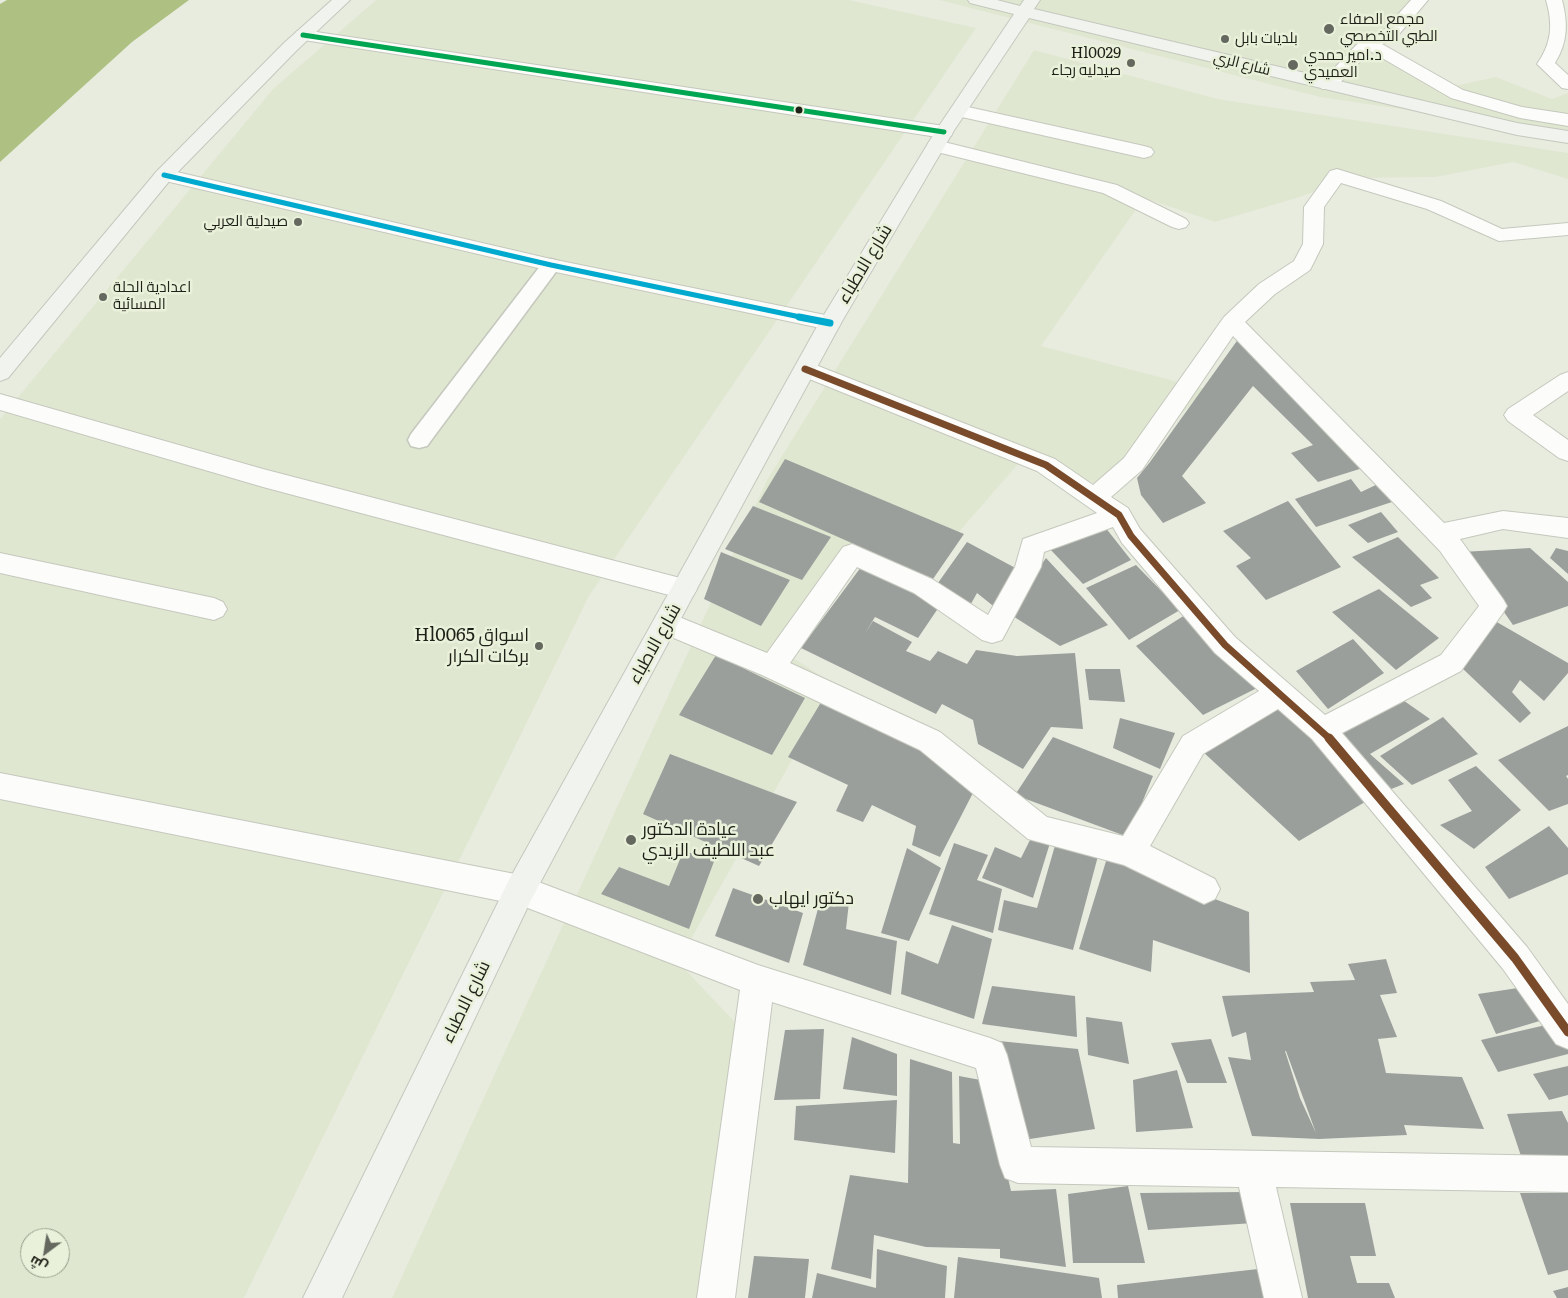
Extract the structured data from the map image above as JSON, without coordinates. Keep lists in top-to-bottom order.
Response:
{
  "streets": {
    "street": ["شارع الري", "شارع الاطباء"]
  },
  "crossings": [
    ["شارع الري", "شارع الاطباء"]
  ],
  "places": [
    "مجمع الصفاء الطبي التخصصي",
    "بلديات بابل",
    "Hl0029 صيدليه رجاء",
    "د.امير حمدي العميدي",
    "صيدلية العربي",
    "اعدادية الحلة المسائية",
    "Hl0065 اسواق بركات الكرار",
    "عيادة الدكتور عبد اللطيف الزيدي",
    "دكتور ايهاب"
  ],
  "north": "bottom left"
}
